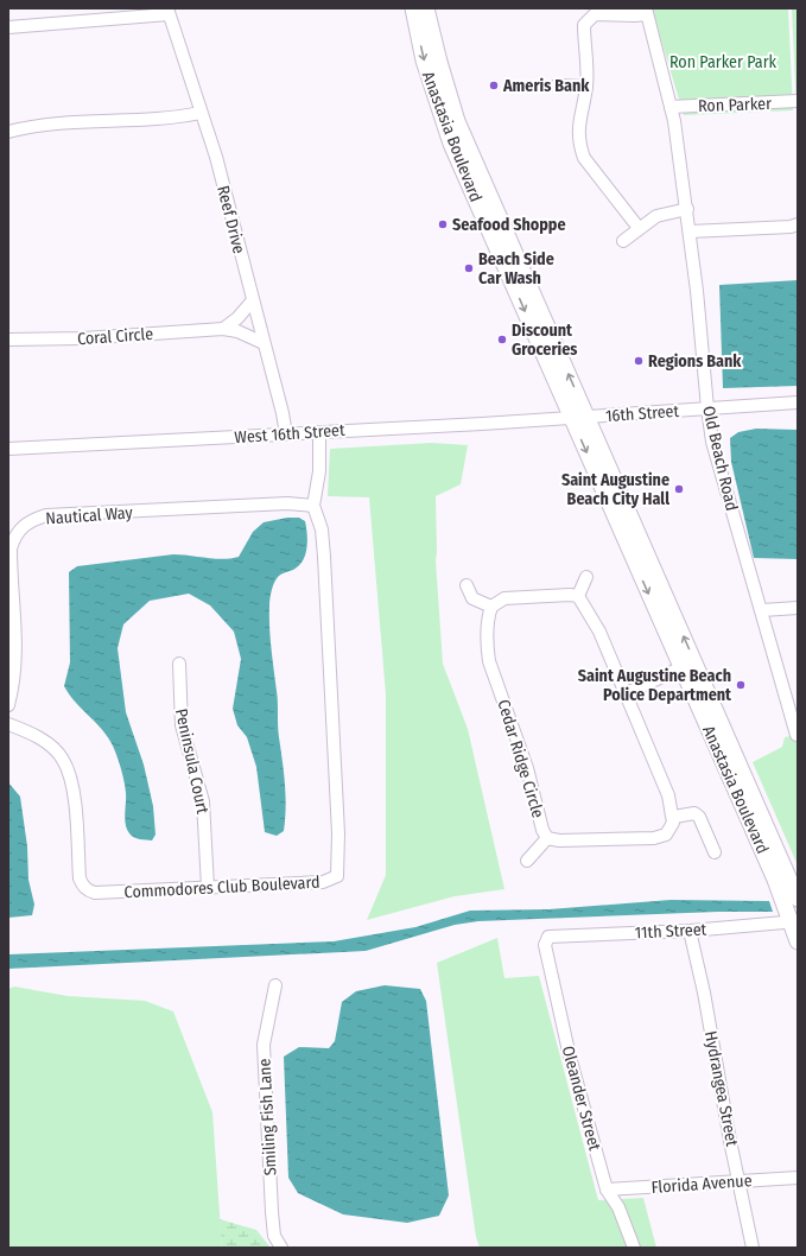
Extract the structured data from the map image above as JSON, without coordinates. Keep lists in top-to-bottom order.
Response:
{
  "streets": {
    "main road": ["Anastasia Boulevard"],
    "street": [
      "Ron Parker",
      "Reef Drive",
      "Coral Circle",
      "16th Street",
      "West 16th Street",
      "Old Beach Road",
      "Nautical Way",
      "Cedar Ridge Circle",
      "Peninsula Court",
      "Commodores Club Boulevard",
      "11th Street",
      "Hydrangea Street",
      "Oleander Street",
      "Smiling Fish Lane",
      "Florida Avenue"
    ]
  },
  "crossings": [
    ["Ron Parker", "Old Beach Road"],
    ["Anastasia Boulevard", "16th Street"],
    ["Anastasia Boulevard", "West 16th Street"],
    ["Anastasia Boulevard", "11th Street"],
    ["Reef Drive", "Coral Circle"],
    ["Reef Drive", "West 16th Street"],
    ["16th Street", "West 16th Street"],
    ["16th Street", "Old Beach Road"],
    ["West 16th Street", "Commodores Club Boulevard"],
    ["Nautical Way", "Commodores Club Boulevard"],
    ["Peninsula Court", "Commodores Club Boulevard"],
    ["11th Street", "Hydrangea Street"],
    ["11th Street", "Oleander Street"],
    ["Hydrangea Street", "Florida Avenue"],
    ["Oleander Street", "Florida Avenue"]
  ],
  "parks": ["Ron Parker Park"],
  "places": [
    "Ameris Bank",
    "Seafood Shoppe",
    "Beach Side Car Wash",
    "Discount Groceries",
    "Regions Bank",
    "Saint Augustine Beach City Hall",
    "Saint Augustine Beach Police Department"
  ]
}
